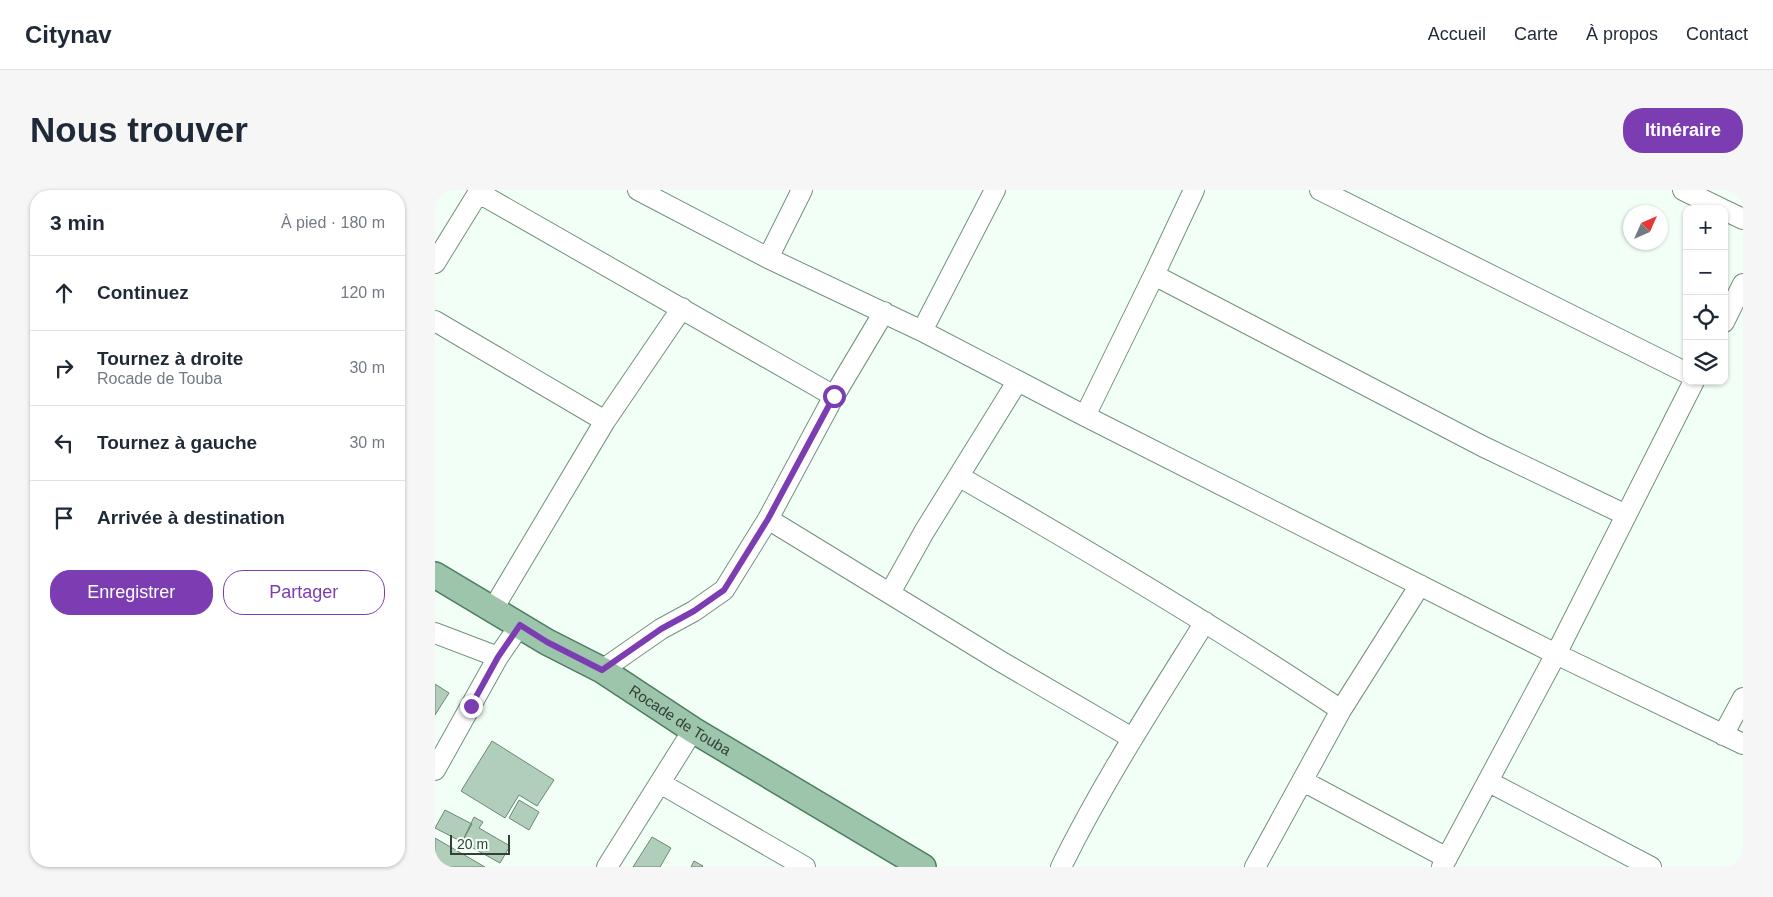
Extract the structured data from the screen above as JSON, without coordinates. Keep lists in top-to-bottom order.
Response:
{
  "streets": {
    "main road": ["Rocade de Touba"]
  },
  "scale_bar": "20 m",
  "north": "top right",
  "page": {
    "header": "Citynav",
    "nav": [
      "Accueil",
      "Carte",
      "À propos",
      "Contact"
    ],
    "buttons": [
      "Itinéraire",
      ["Enregistrer", "Partager"]
    ],
    "title": "Nous trouver",
    "heading": ["3 min", "À pied · 180 m"],
    "map_buttons": ["+", "−"],
    "list": [
      ["Continuez", "120 m"],
      ["Tournez à droite", "Rocade de Touba", "30 m"],
      ["Tournez à gauche", "30 m"],
      "Arrivée à destination"
    ],
    "scale": "20 m"
  }
}
